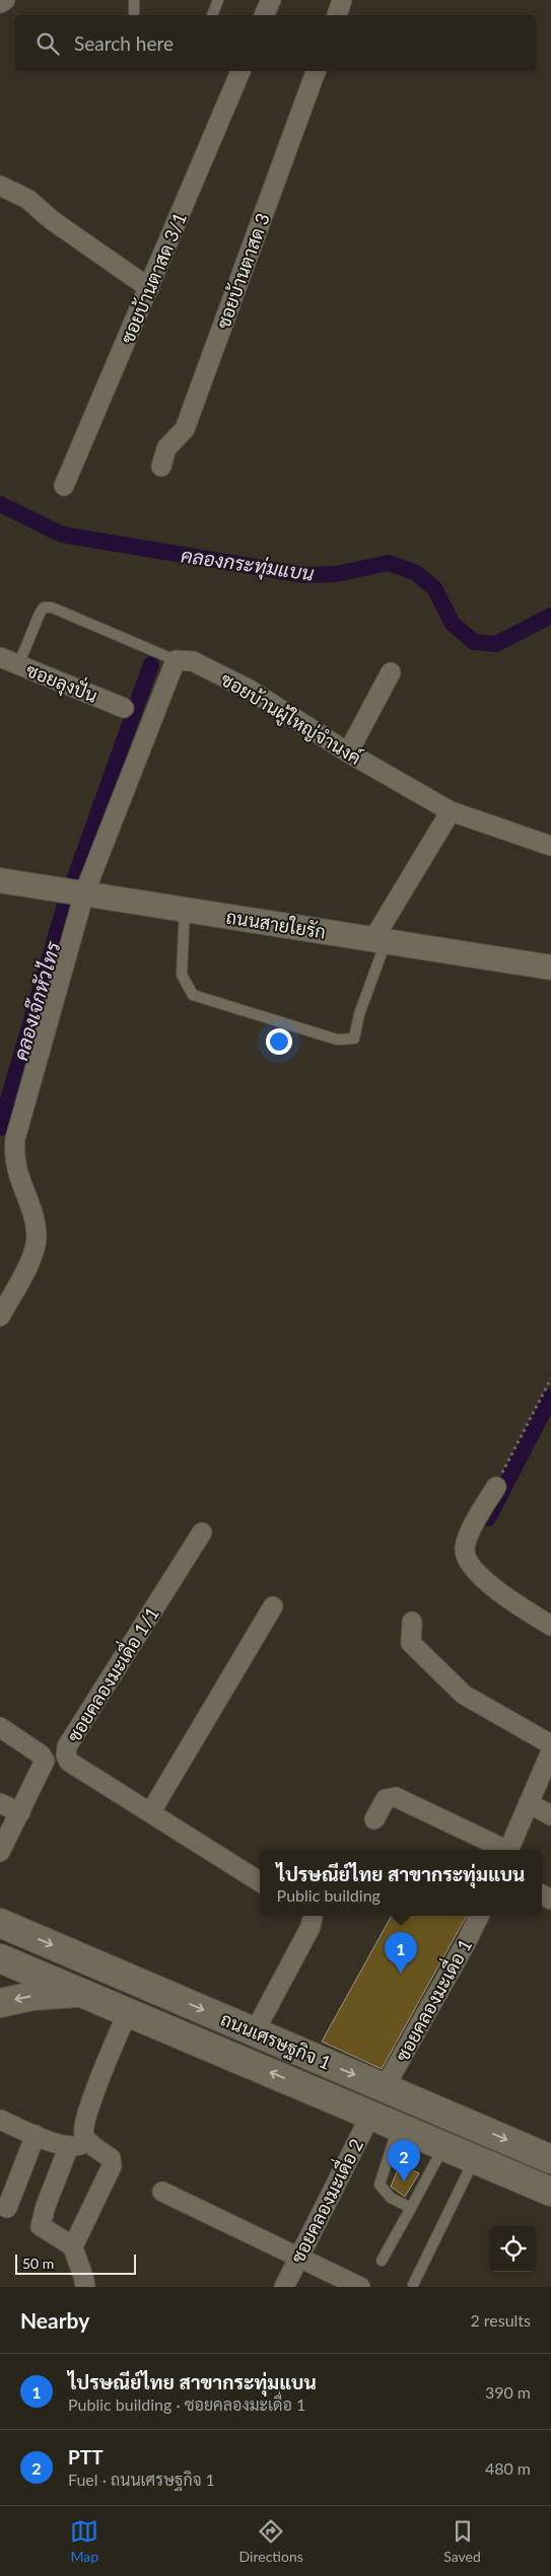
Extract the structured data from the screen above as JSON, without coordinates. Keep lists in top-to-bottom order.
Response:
{
  "streets": {
    "main road": ["ถนนเศรษฐกิจ 1"],
    "street": [
      "ซอยบ้านตาสด 3",
      "ซอยบ้านตาสด 3/1",
      "ซอยลุงปั่น",
      "ซอยบ้านผู้ใหญ่จำนงค์",
      "ถนนสายใยรัก",
      "ซอยคลองมะเดื่อ 1/1",
      "ซอยคลองมะเดื่อ 1",
      "ซอยคลองมะเดื่อ 2"
    ]
  },
  "crossings": [
    ["ซอยคลองมะเดื่อ 1", "ถนนเศรษฐกิจ 1"],
    ["ถนนเศรษฐกิจ 1", "ซอยคลองมะเดื่อ 2"]
  ],
  "water": ["คลองกระทุ่มแบน", "คลองเจ๊กหัวไทร"],
  "scale_bar": "50 m",
  "page": {
    "search": "Search here",
    "popup": ["ไปรษณีย์ไทย สาขากระทุ่มแบน", "Public building"],
    "pins": ["1", "2"],
    "scale": "50 m",
    "heading": ["Nearby", "2 results"],
    "list": [
      {
        "mark": "1",
        "name": "ไปรษณีย์ไทย สาขากระทุ่มแบน",
        "note": "Public building · ซอยคลองมะเดื่อ 1",
        "value": "390 m"
      },
      {
        "mark": "2",
        "name": "PTT",
        "note": "Fuel · ถนนเศรษฐกิจ 1",
        "value": "480 m"
      }
    ],
    "nav": ["Map", "Directions", "Saved"]
  }
}
